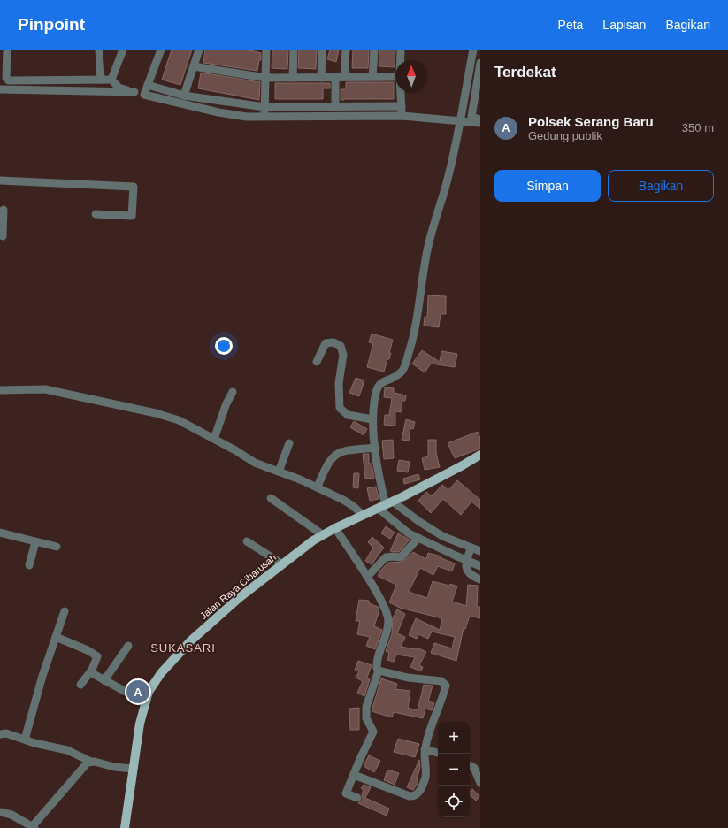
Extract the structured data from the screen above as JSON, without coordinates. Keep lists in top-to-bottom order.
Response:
{
  "streets": {
    "main road": ["Jalan Raya Cibarusah"]
  },
  "districts": ["SUKASARI"],
  "north": "top",
  "page": {
    "header": "Pinpoint",
    "nav": ["Peta", "Lapisan", "Bagikan"],
    "heading": "Terdekat",
    "list": [
      {
        "mark": "A",
        "name": "Polsek Serang Baru",
        "note": "Gedung publik",
        "value": "350 m"
      }
    ],
    "buttons": ["Simpan", "Bagikan"],
    "pins": "A",
    "map_buttons": ["+", "−"]
  }
}
